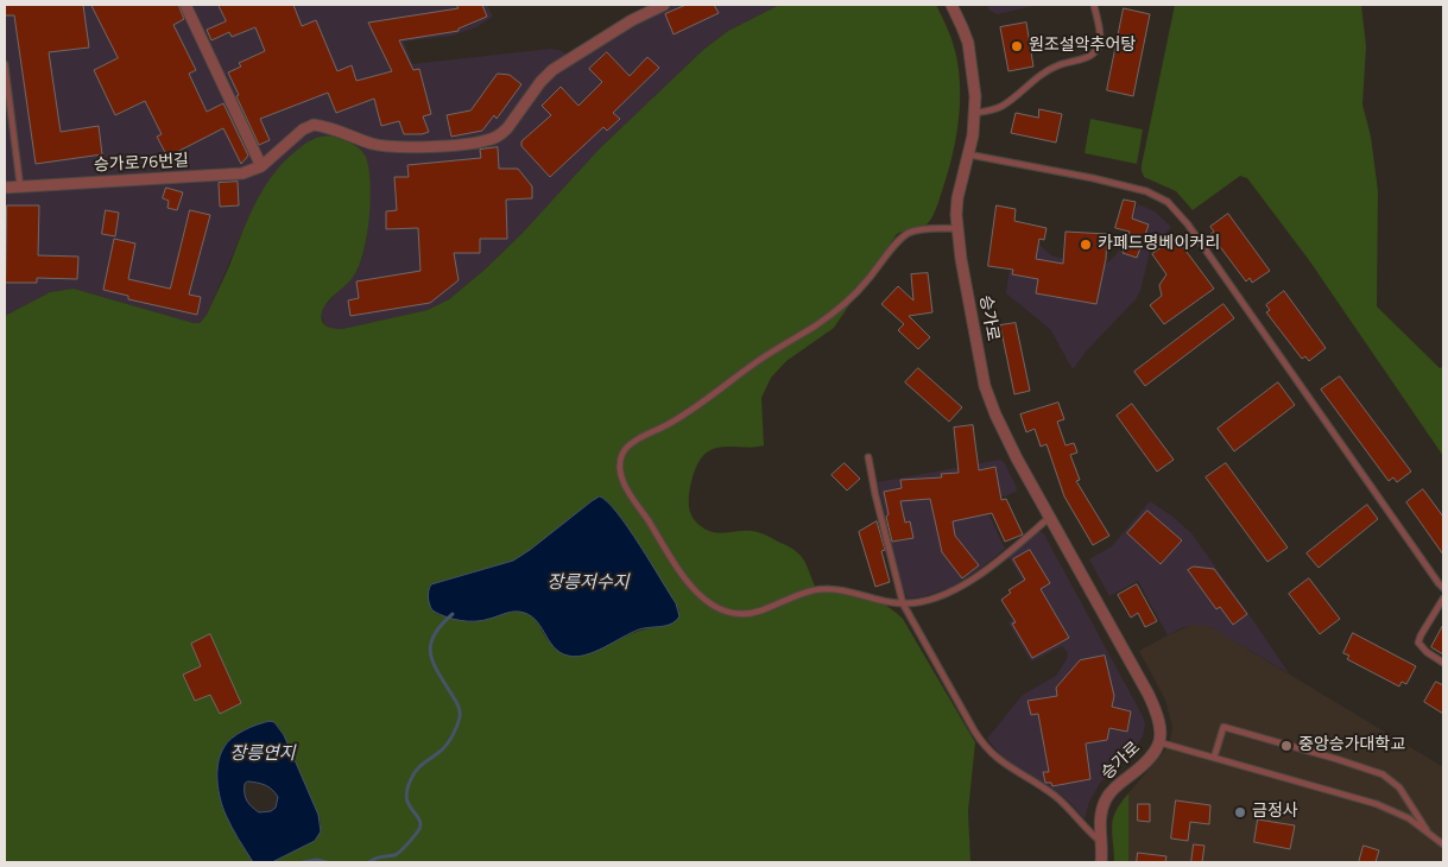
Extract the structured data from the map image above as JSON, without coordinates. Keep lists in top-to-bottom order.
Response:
{
  "streets": {
    "street": ["승가로76번길", "승가로"]
  },
  "water": ["장릉저수지", "장릉연지"],
  "places": [
    "원조설악추어탕",
    "카페드명베이커리",
    "중앙승가대학교",
    "금정사"
  ]
}
